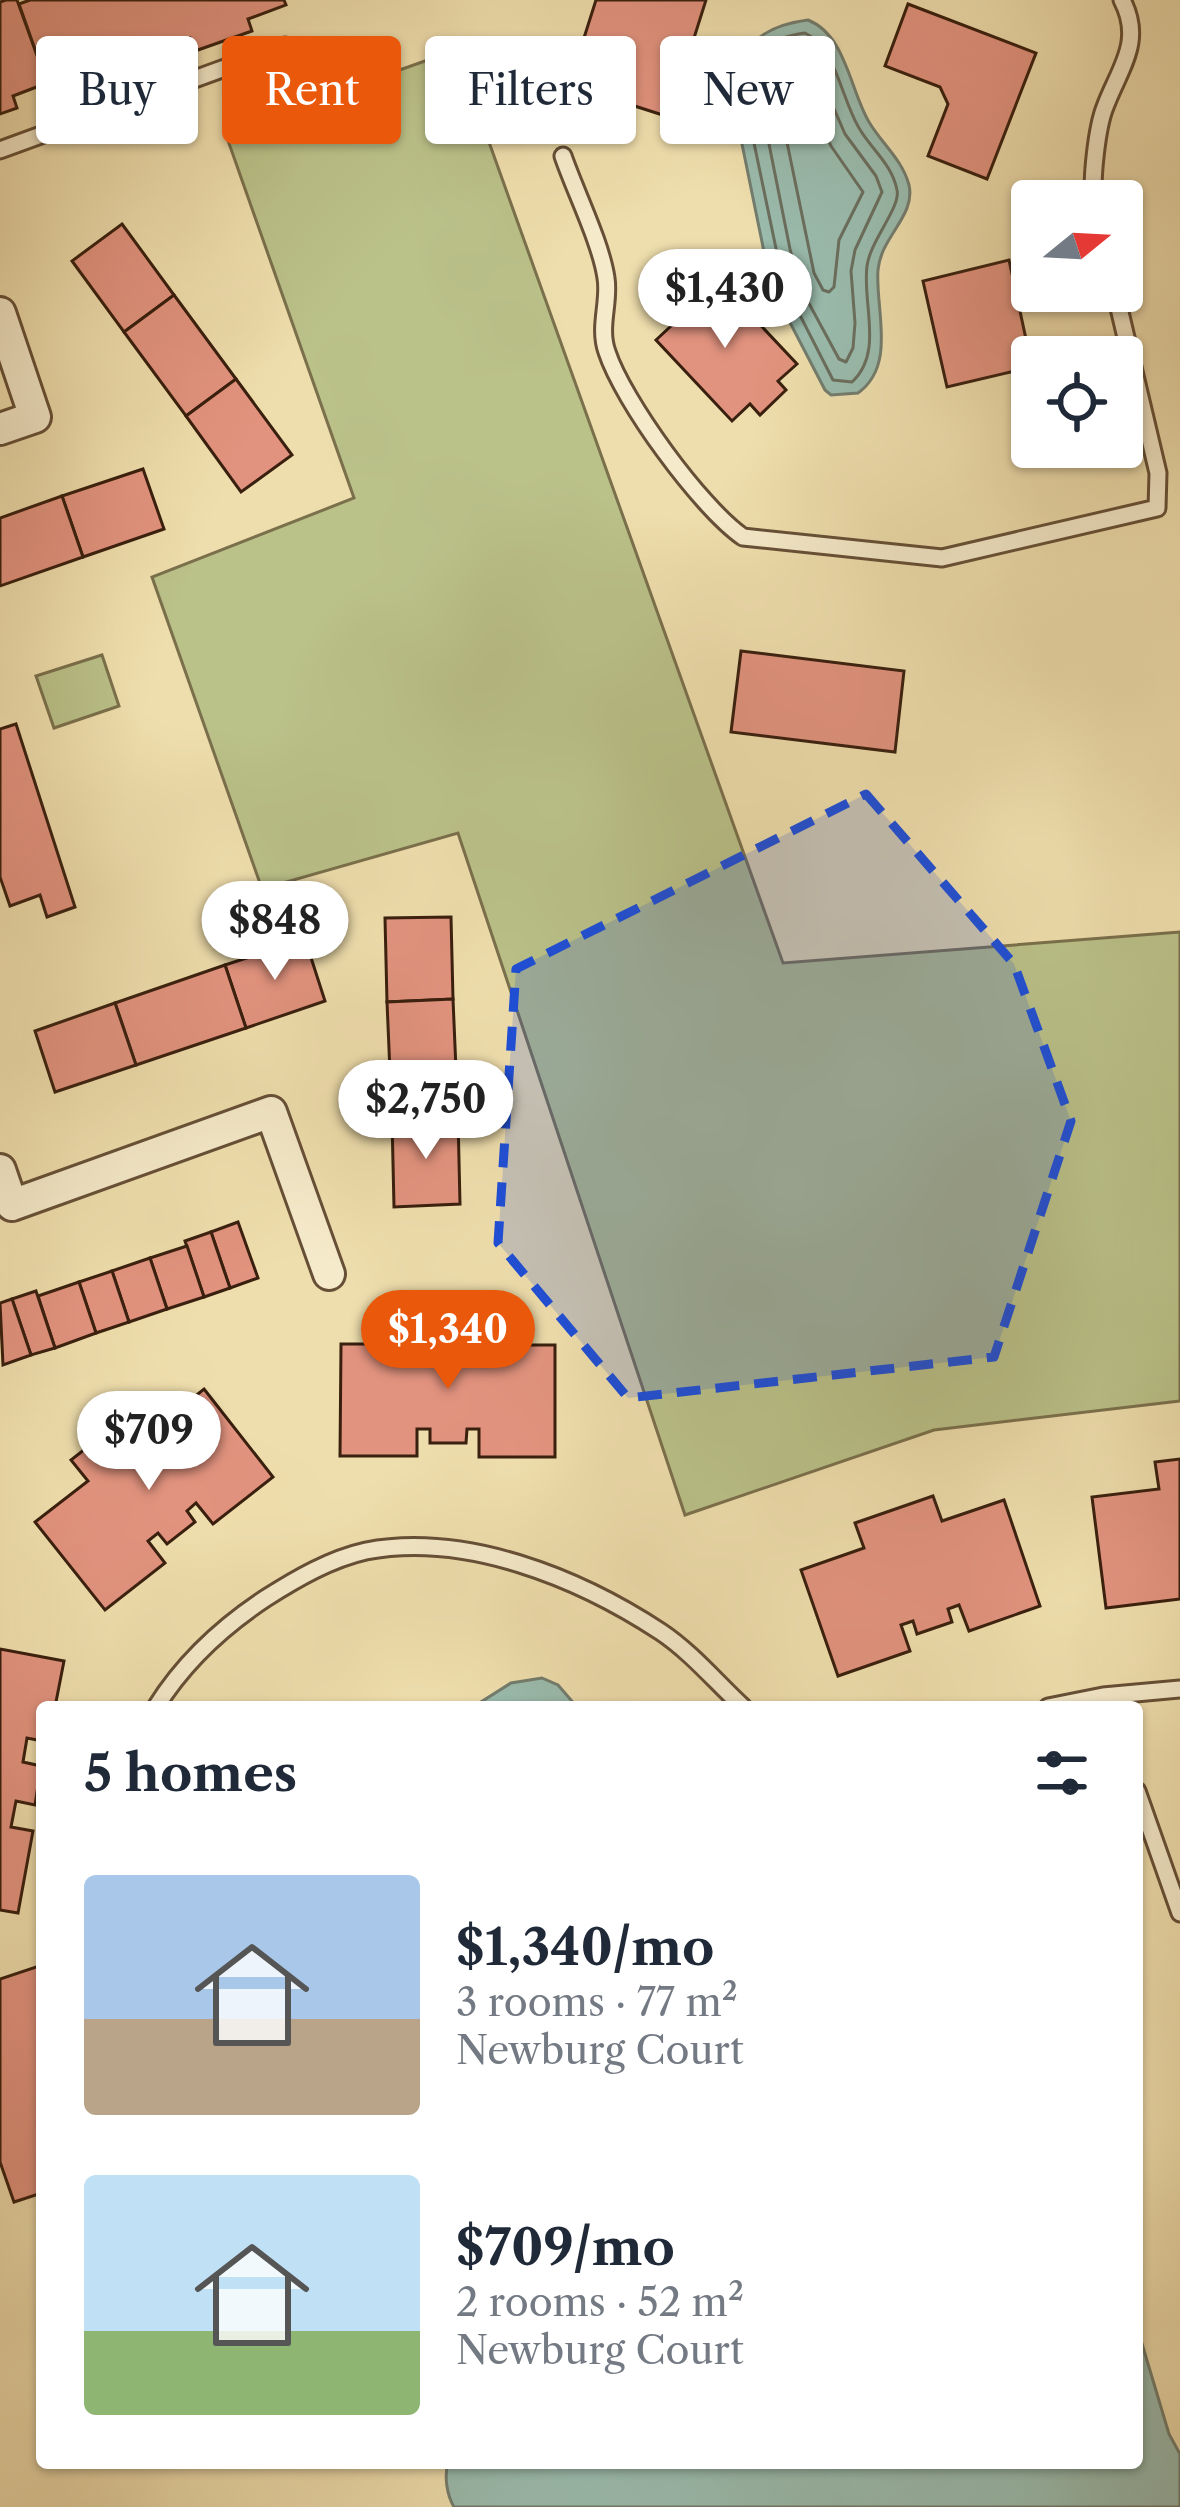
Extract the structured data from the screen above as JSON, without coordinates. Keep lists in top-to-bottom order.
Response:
{
  "north": "right",
  "page": {
    "chip": [
      "Buy",
      "Rent",
      "Filters",
      "New"
    ],
    "price": [
      "$1,430",
      "$848",
      "$2,750",
      "$1,340",
      "$709"
    ],
    "heading": "5 homes",
    "list": [
      {
        "name": "$1,340/mo",
        "note": "3 rooms · 77 m² · Newburg Court"
      },
      {
        "name": "$709/mo",
        "note": "2 rooms · 52 m² · Newburg Court"
      }
    ]
  }
}
